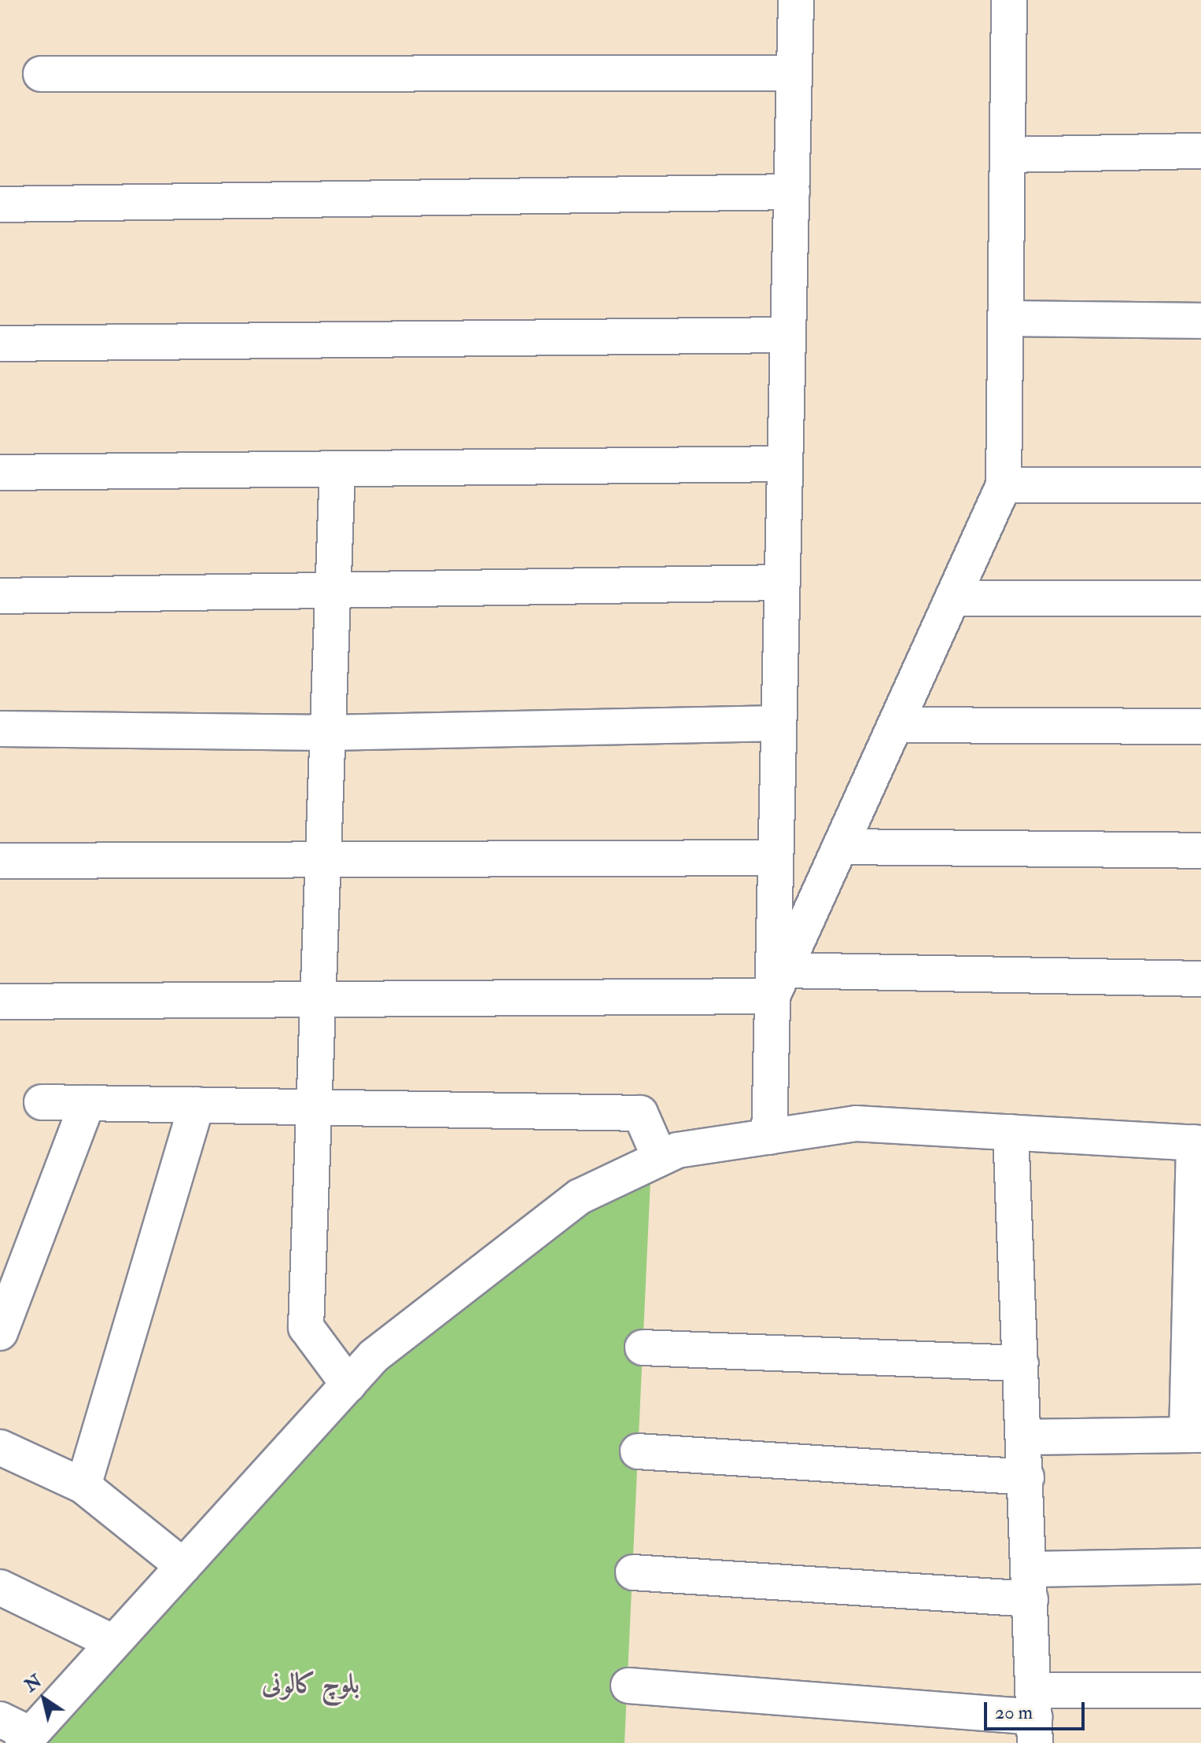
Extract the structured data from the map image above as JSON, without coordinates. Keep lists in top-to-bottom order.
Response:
{
  "districts": ["بلوچ کالونی"],
  "scale_bar": "20 m",
  "north": "top left"
}
